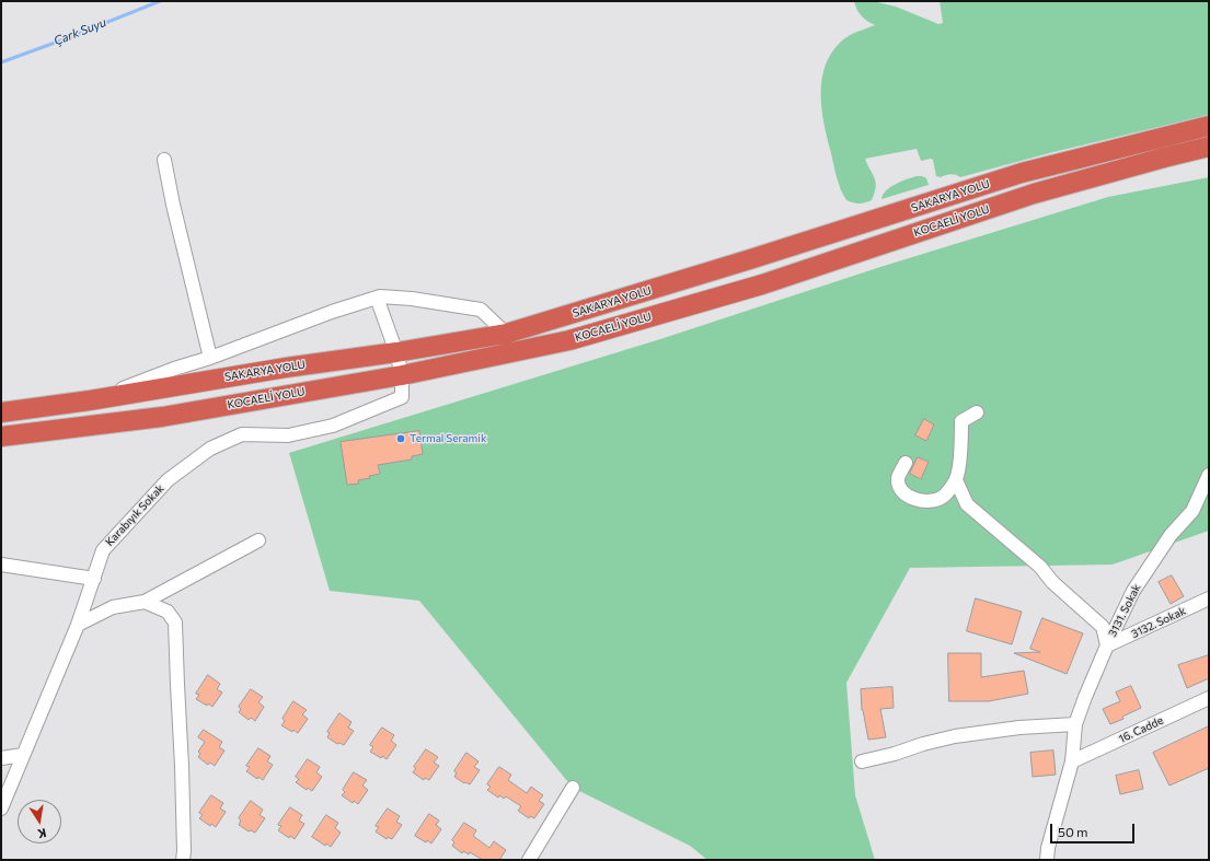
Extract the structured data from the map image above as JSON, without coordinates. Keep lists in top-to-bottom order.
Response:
{
  "streets": {
    "highway": ["SAKARYA YOLU", "KOCAELİ YOLU"],
    "street": [
      "Karabıyık Sokak",
      "3131. Sokak",
      "3132. Sokak",
      "16. Cadde"
    ]
  },
  "crossings": [
    ["KOCAELİ YOLU", "Karabıyık Sokak"],
    ["3131. Sokak", "3132. Sokak"],
    ["3131. Sokak", "16. Cadde"]
  ],
  "water": ["Çark Suyu"],
  "places": ["Termal Seramik"],
  "scale_bar": "50 m",
  "north": "bottom"
}
